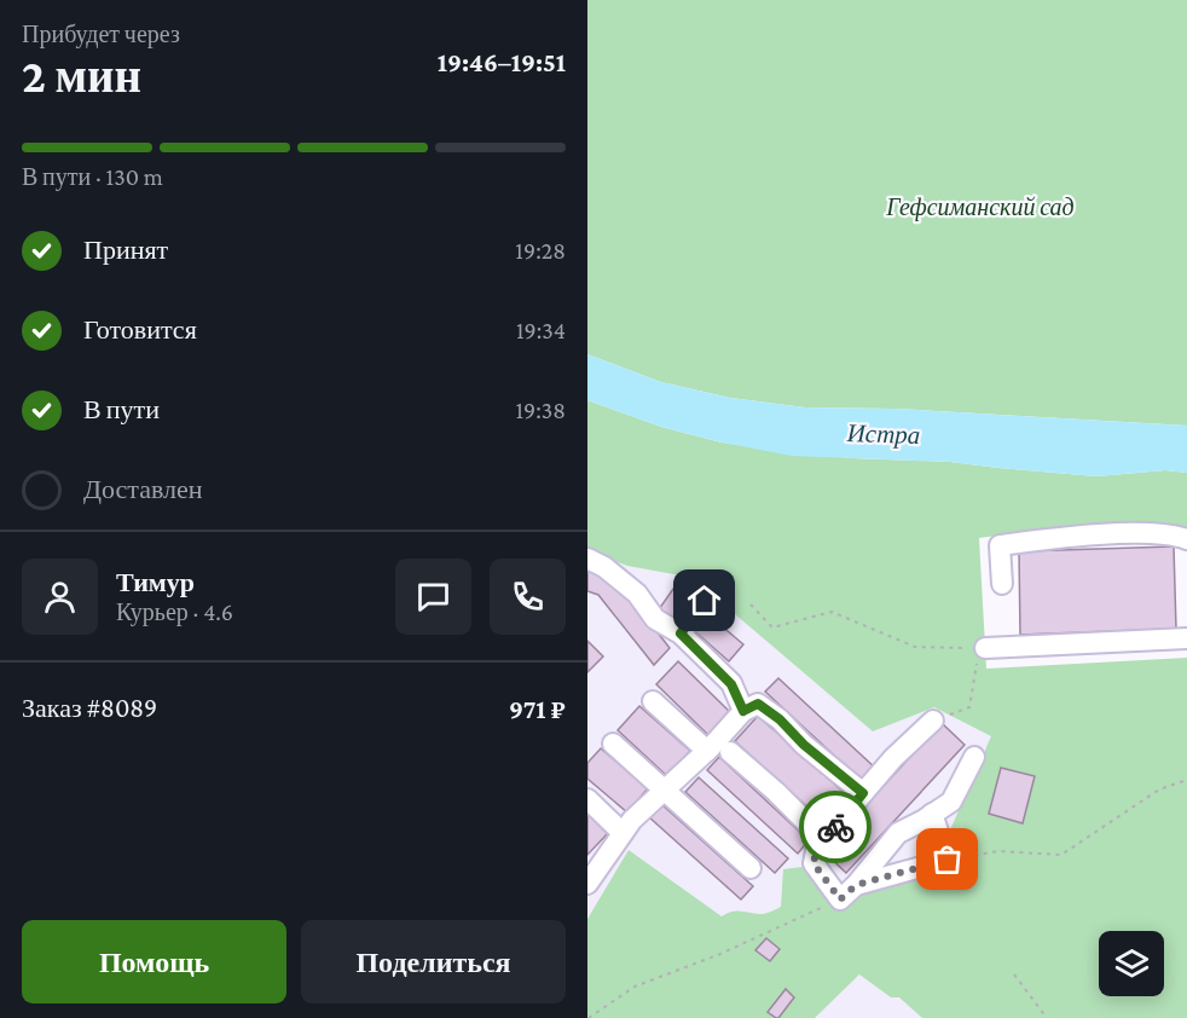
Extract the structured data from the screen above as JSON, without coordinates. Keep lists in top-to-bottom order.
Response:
{
  "water": ["Истра"],
  "parks": ["Гефсиманский сад"],
  "page": {
    "heading": ["2 мин", "Прибудет через", "19:46–19:51"],
    "panel": [
      "Тимур",
      "Курьер · 4.6",
      "Заказ #8089",
      "971 ₽"
    ],
    "bar": "В пути · 130 m",
    "list": [
      ["Принят", "19:28"],
      ["Готовится", "19:34"],
      ["В пути", "19:38"],
      "Доставлен"
    ],
    "buttons": ["Помощь", "Поделиться"]
  }
}
